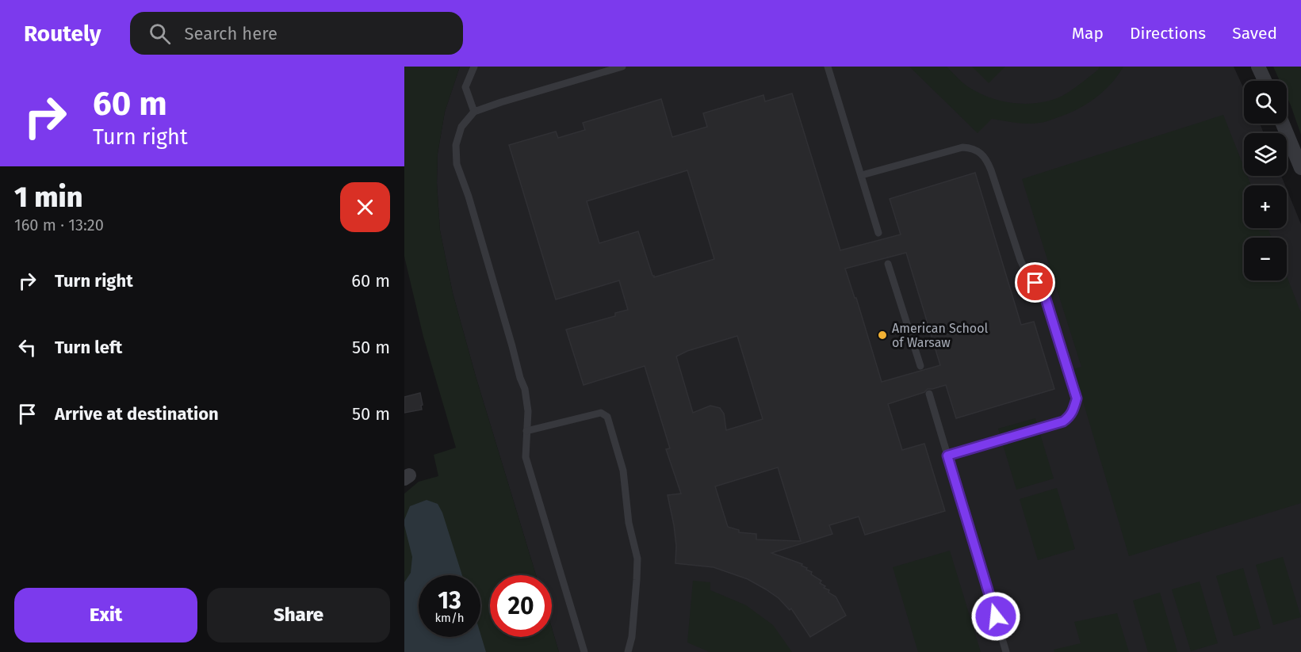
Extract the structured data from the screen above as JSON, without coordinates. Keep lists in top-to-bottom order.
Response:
{
  "places": ["American School of Warsaw"],
  "page": {
    "header": "Routely",
    "search": "Search here",
    "nav": ["Map", "Directions", "Saved"],
    "turn": ["60 m", "Turn right"],
    "map_buttons": ["+", "−"],
    "heading": ["1 min", "160 m · 13:20"],
    "list": [
      {
        "name": "Turn right",
        "value": "60 m"
      },
      {
        "name": "Turn left",
        "value": "50 m"
      },
      {
        "name": "Arrive at destination",
        "value": "50 m"
      }
    ],
    "speed": "13 km/h",
    "limit": "20",
    "buttons": ["Exit", "Share"]
  }
}
